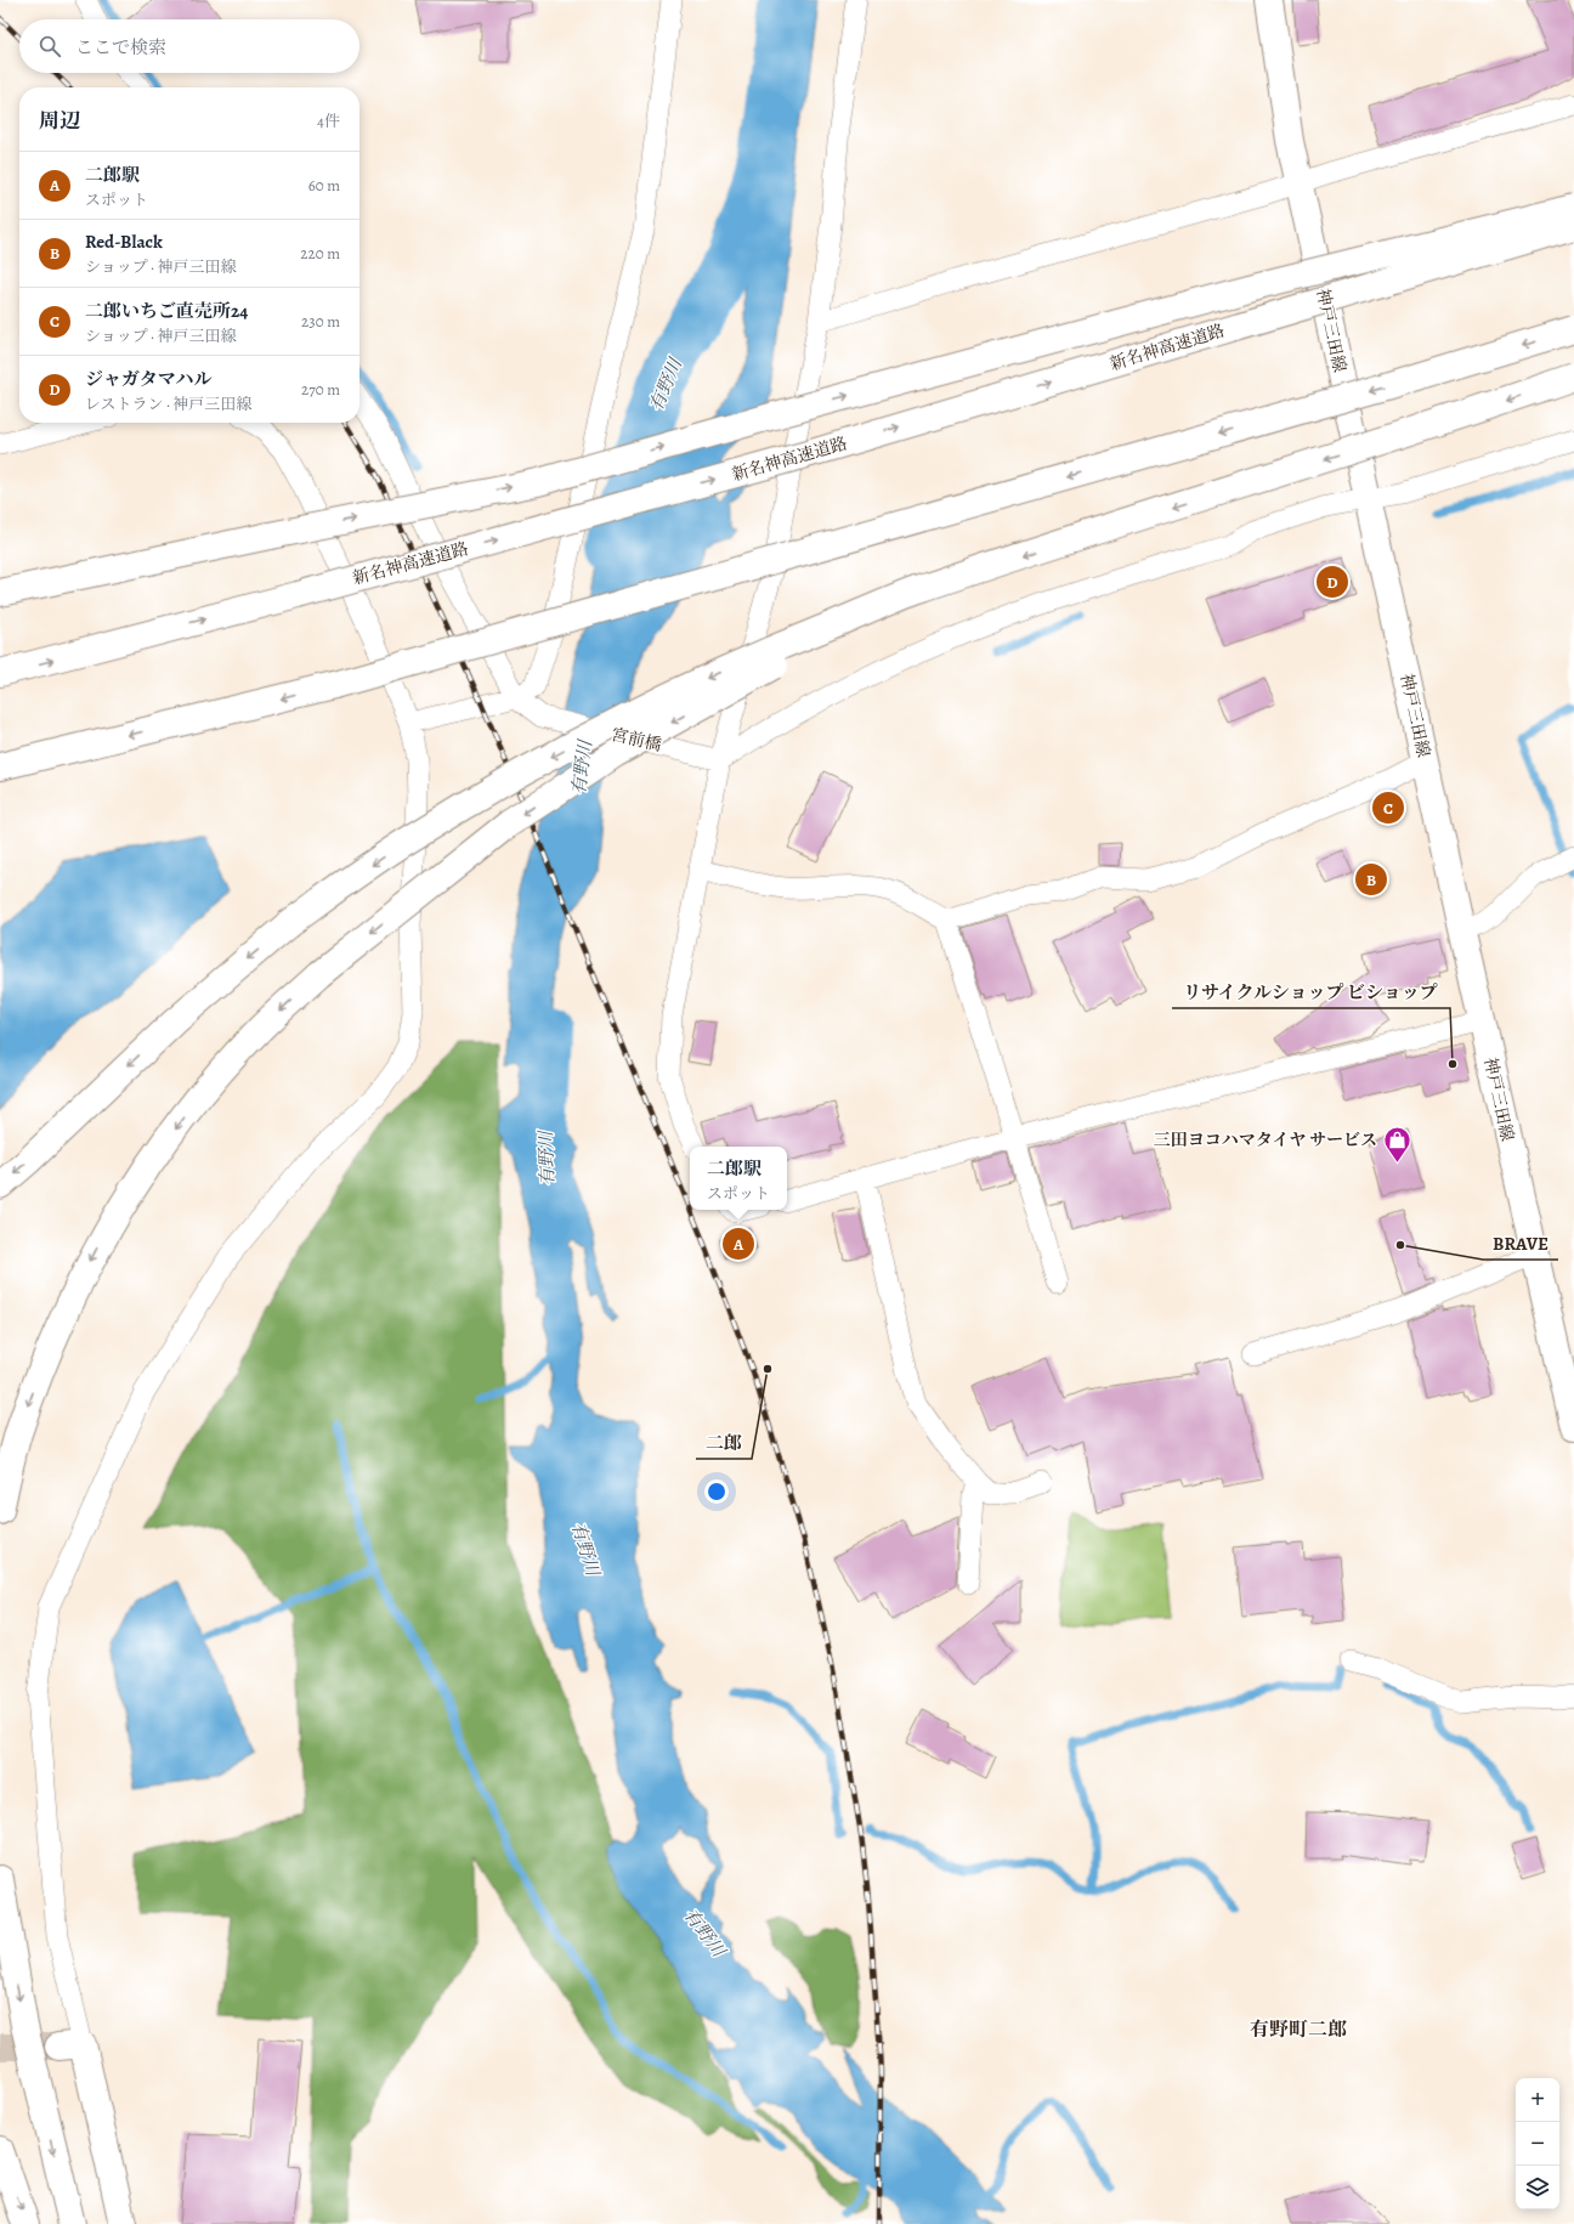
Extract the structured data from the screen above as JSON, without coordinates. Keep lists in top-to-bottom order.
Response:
{
  "streets": {
    "main road": ["神戸三田線", "新名神高速道路"],
    "street": ["宮前橋"]
  },
  "districts": ["有野町二郎"],
  "water": ["有野川"],
  "places": {
    "other": ["リサイクルショップ ビショップ", "BRAVE", "二郎"],
    "shop": ["三田ヨコハマタイヤ サービス"]
  },
  "page": {
    "search": "ここで検索",
    "heading": ["周辺", "4件"],
    "list": [
      {
        "mark": "A",
        "name": "二郎駅",
        "note": "スポット",
        "value": "60 m"
      },
      {
        "mark": "B",
        "name": "Red-Black",
        "note": "ショップ · 神戸三田線",
        "value": "220 m"
      },
      {
        "mark": "C",
        "name": "二郎いちご直売所24",
        "note": "ショップ · 神戸三田線",
        "value": "230 m"
      },
      {
        "mark": "D",
        "name": "ジャガタマハル",
        "note": "レストラン · 神戸三田線",
        "value": "270 m"
      }
    ],
    "pins": [
      "D",
      "C",
      "B",
      "A"
    ],
    "popup": ["二郎駅", "スポット"],
    "map_buttons": ["+", "−"]
  }
}
